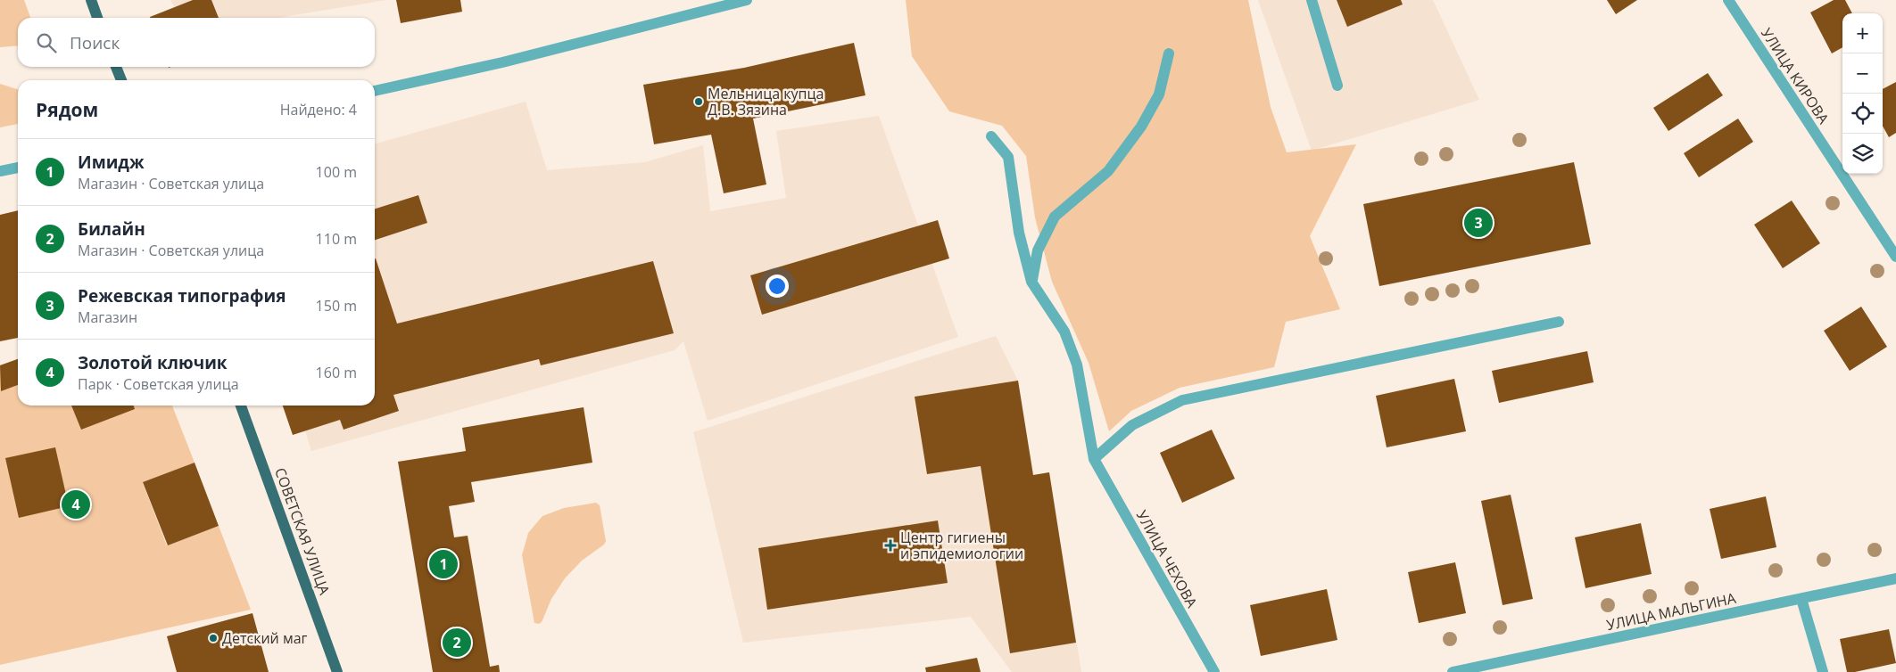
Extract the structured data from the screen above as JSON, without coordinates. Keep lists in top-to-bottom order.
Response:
{
  "streets": {
    "main road": ["СОВЕТСКАЯ УЛИЦА"],
    "street": ["УЛИЦА КИРОВА", "УЛИЦА ЧЕХОВА", "УЛИЦА МАЛЬГИНА"]
  },
  "places": {
    "other": ["Мельница купца Д.В. Зязина", "Детский маг"],
    "health": ["Центр гигиены и эпидемиологии"]
  },
  "page": {
    "map_buttons": ["+", "−"],
    "search": "Поиск",
    "heading": ["Рядом", "Найдено: 4"],
    "list": [
      {
        "mark": "1",
        "name": "Имидж",
        "note": "Магазин · Советская улица",
        "value": "100 m"
      },
      {
        "mark": "2",
        "name": "Билайн",
        "note": "Магазин · Советская улица",
        "value": "110 m"
      },
      {
        "mark": "3",
        "name": "Режевская типография",
        "note": "Магазин",
        "value": "150 m"
      },
      {
        "mark": "4",
        "name": "Золотой ключик",
        "note": "Парк · Советская улица",
        "value": "160 m"
      }
    ],
    "pins": [
      "3",
      "4",
      "1",
      "2"
    ]
  }
}
